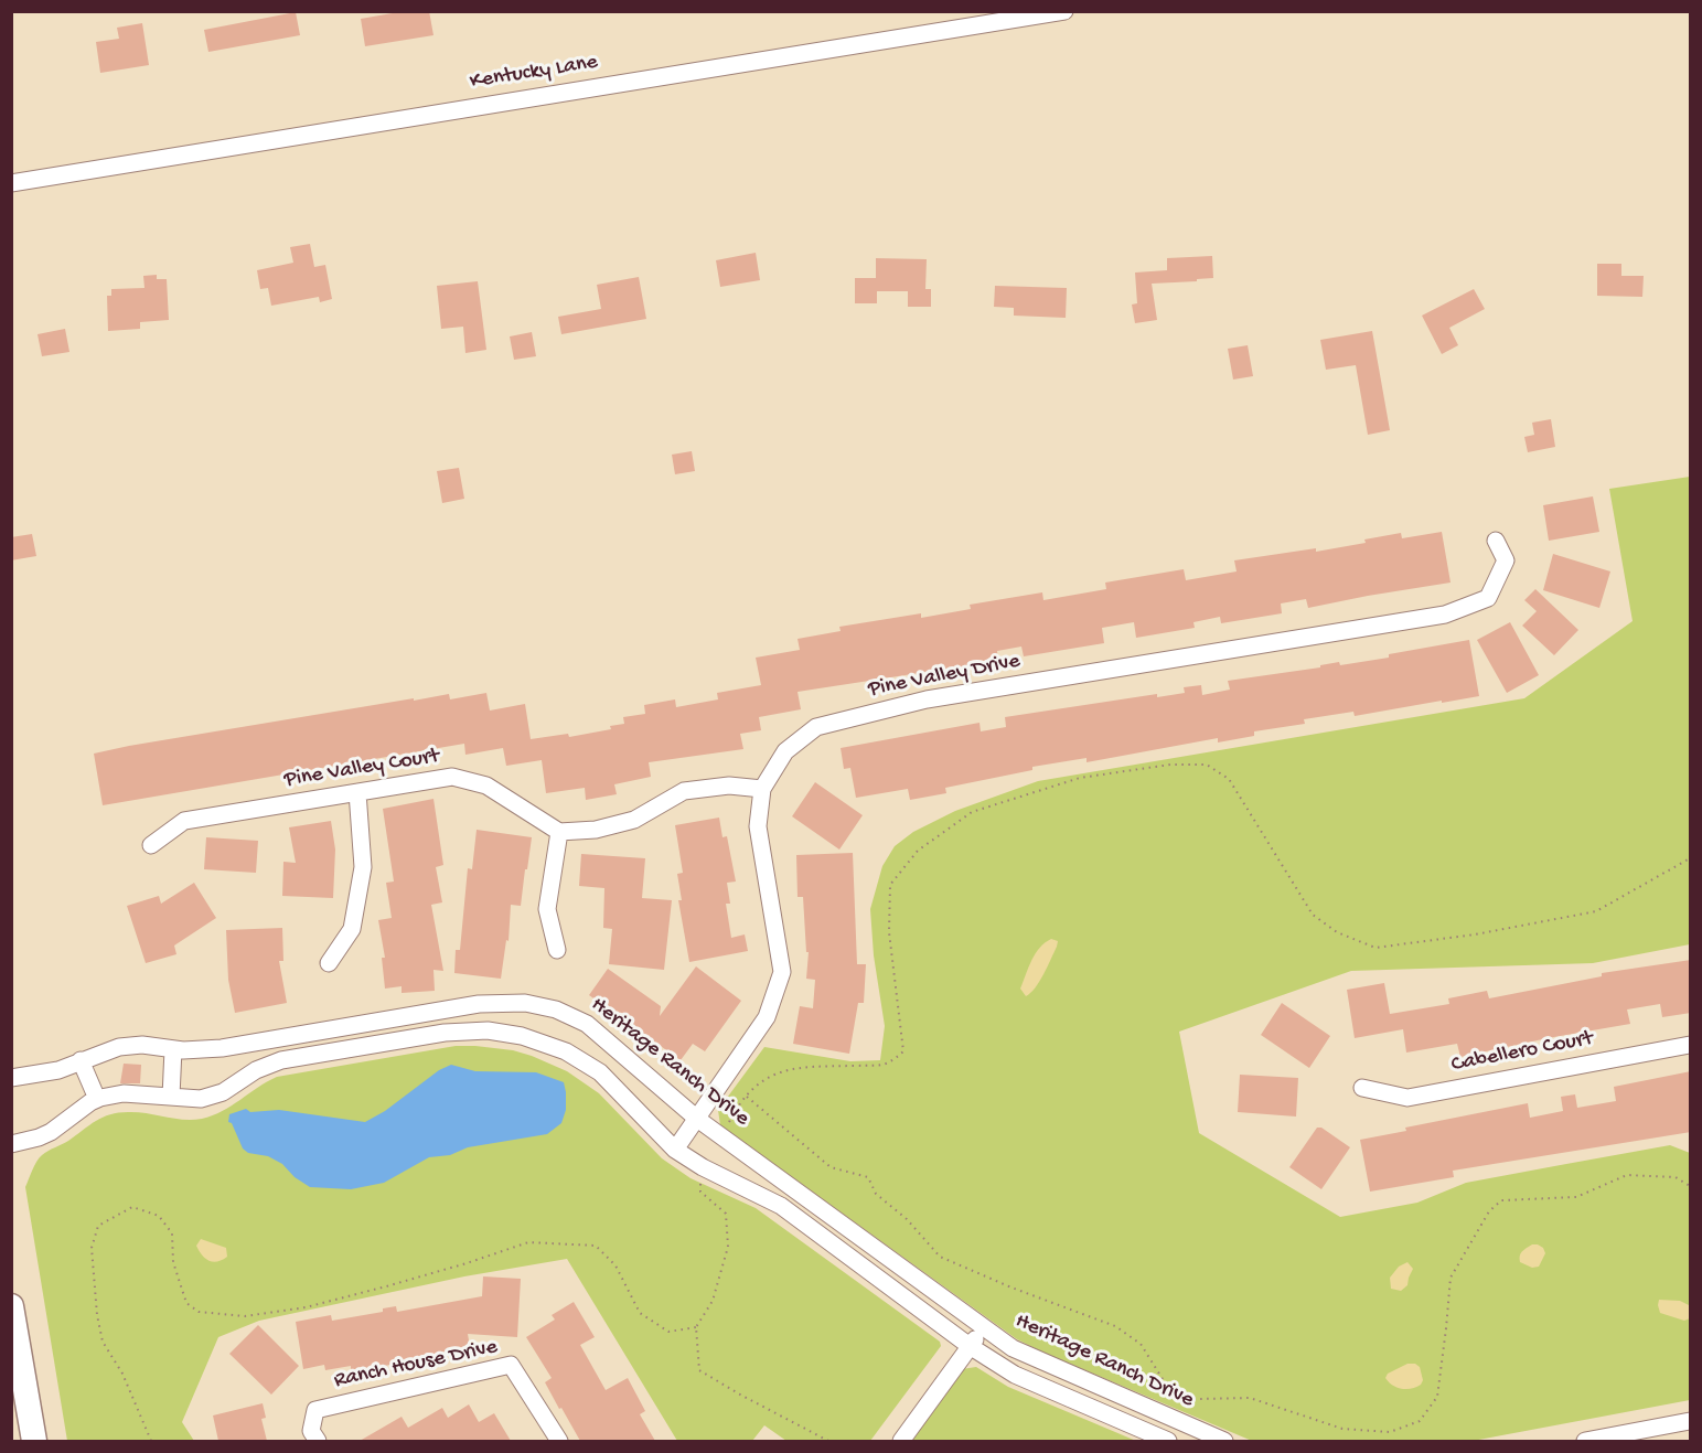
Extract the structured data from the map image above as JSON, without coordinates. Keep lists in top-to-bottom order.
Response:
{
  "streets": {
    "street": [
      "Kentucky Lane",
      "Pine Valley Drive",
      "Pine Valley Court",
      "Cabellero Court",
      "Heritage Ranch Drive",
      "Ranch House Drive"
    ]
  },
  "crossings": [
    ["Pine Valley Drive", "Heritage Ranch Drive"]
  ]
}
